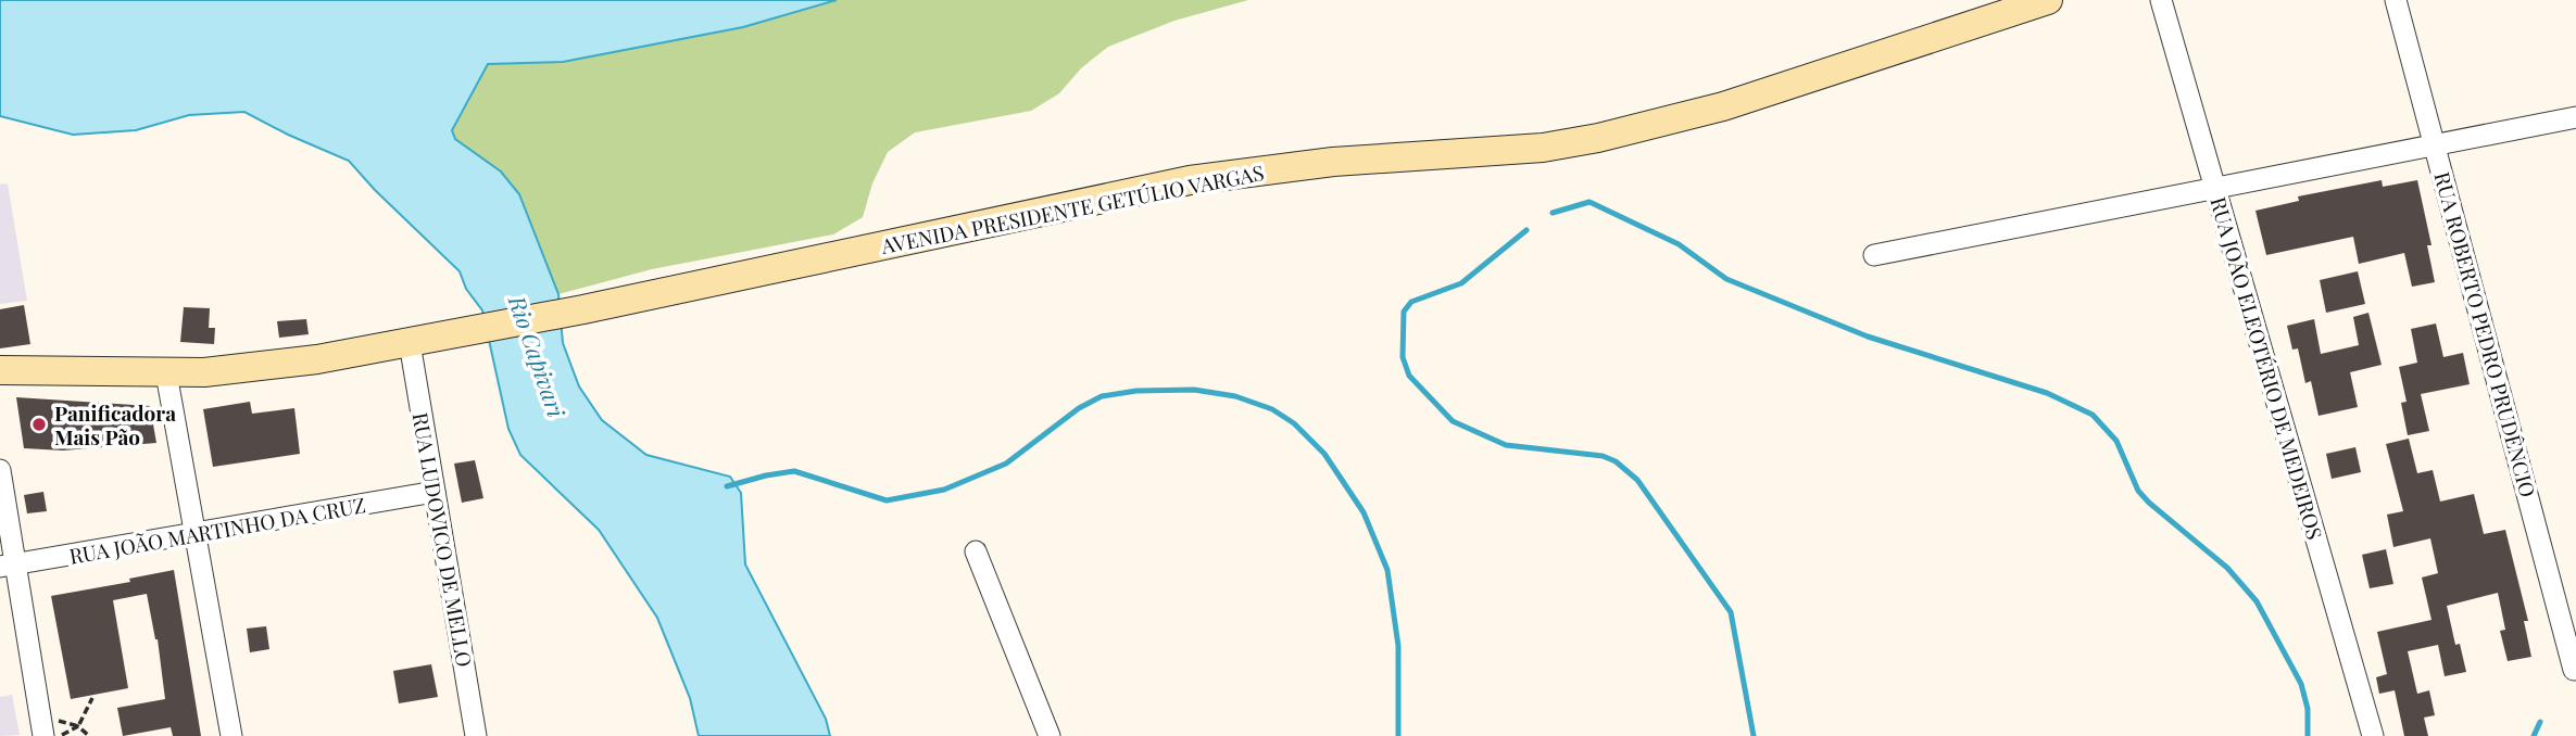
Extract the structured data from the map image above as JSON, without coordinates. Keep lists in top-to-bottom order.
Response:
{
  "streets": {
    "main road": ["AVENIDA PRESIDENTE GETÚLIO VARGAS"],
    "street": [
      "RUA ROBERTO PEDRO PRUDÊNCIO",
      "RUA JOÃO ELEOTÉRIO DE MEDEIROS",
      "RUA JOÃO MARTINHO DA CRUZ",
      "RUA LUDOVICO DE MELLO"
    ]
  },
  "crossings": [
    ["AVENIDA PRESIDENTE GETÚLIO VARGAS", "RUA LUDOVICO DE MELLO"],
    ["RUA JOÃO MARTINHO DA CRUZ", "RUA LUDOVICO DE MELLO"]
  ],
  "water": ["Rio Capivari"],
  "places": ["Panificadora Mais Pão"]
}
